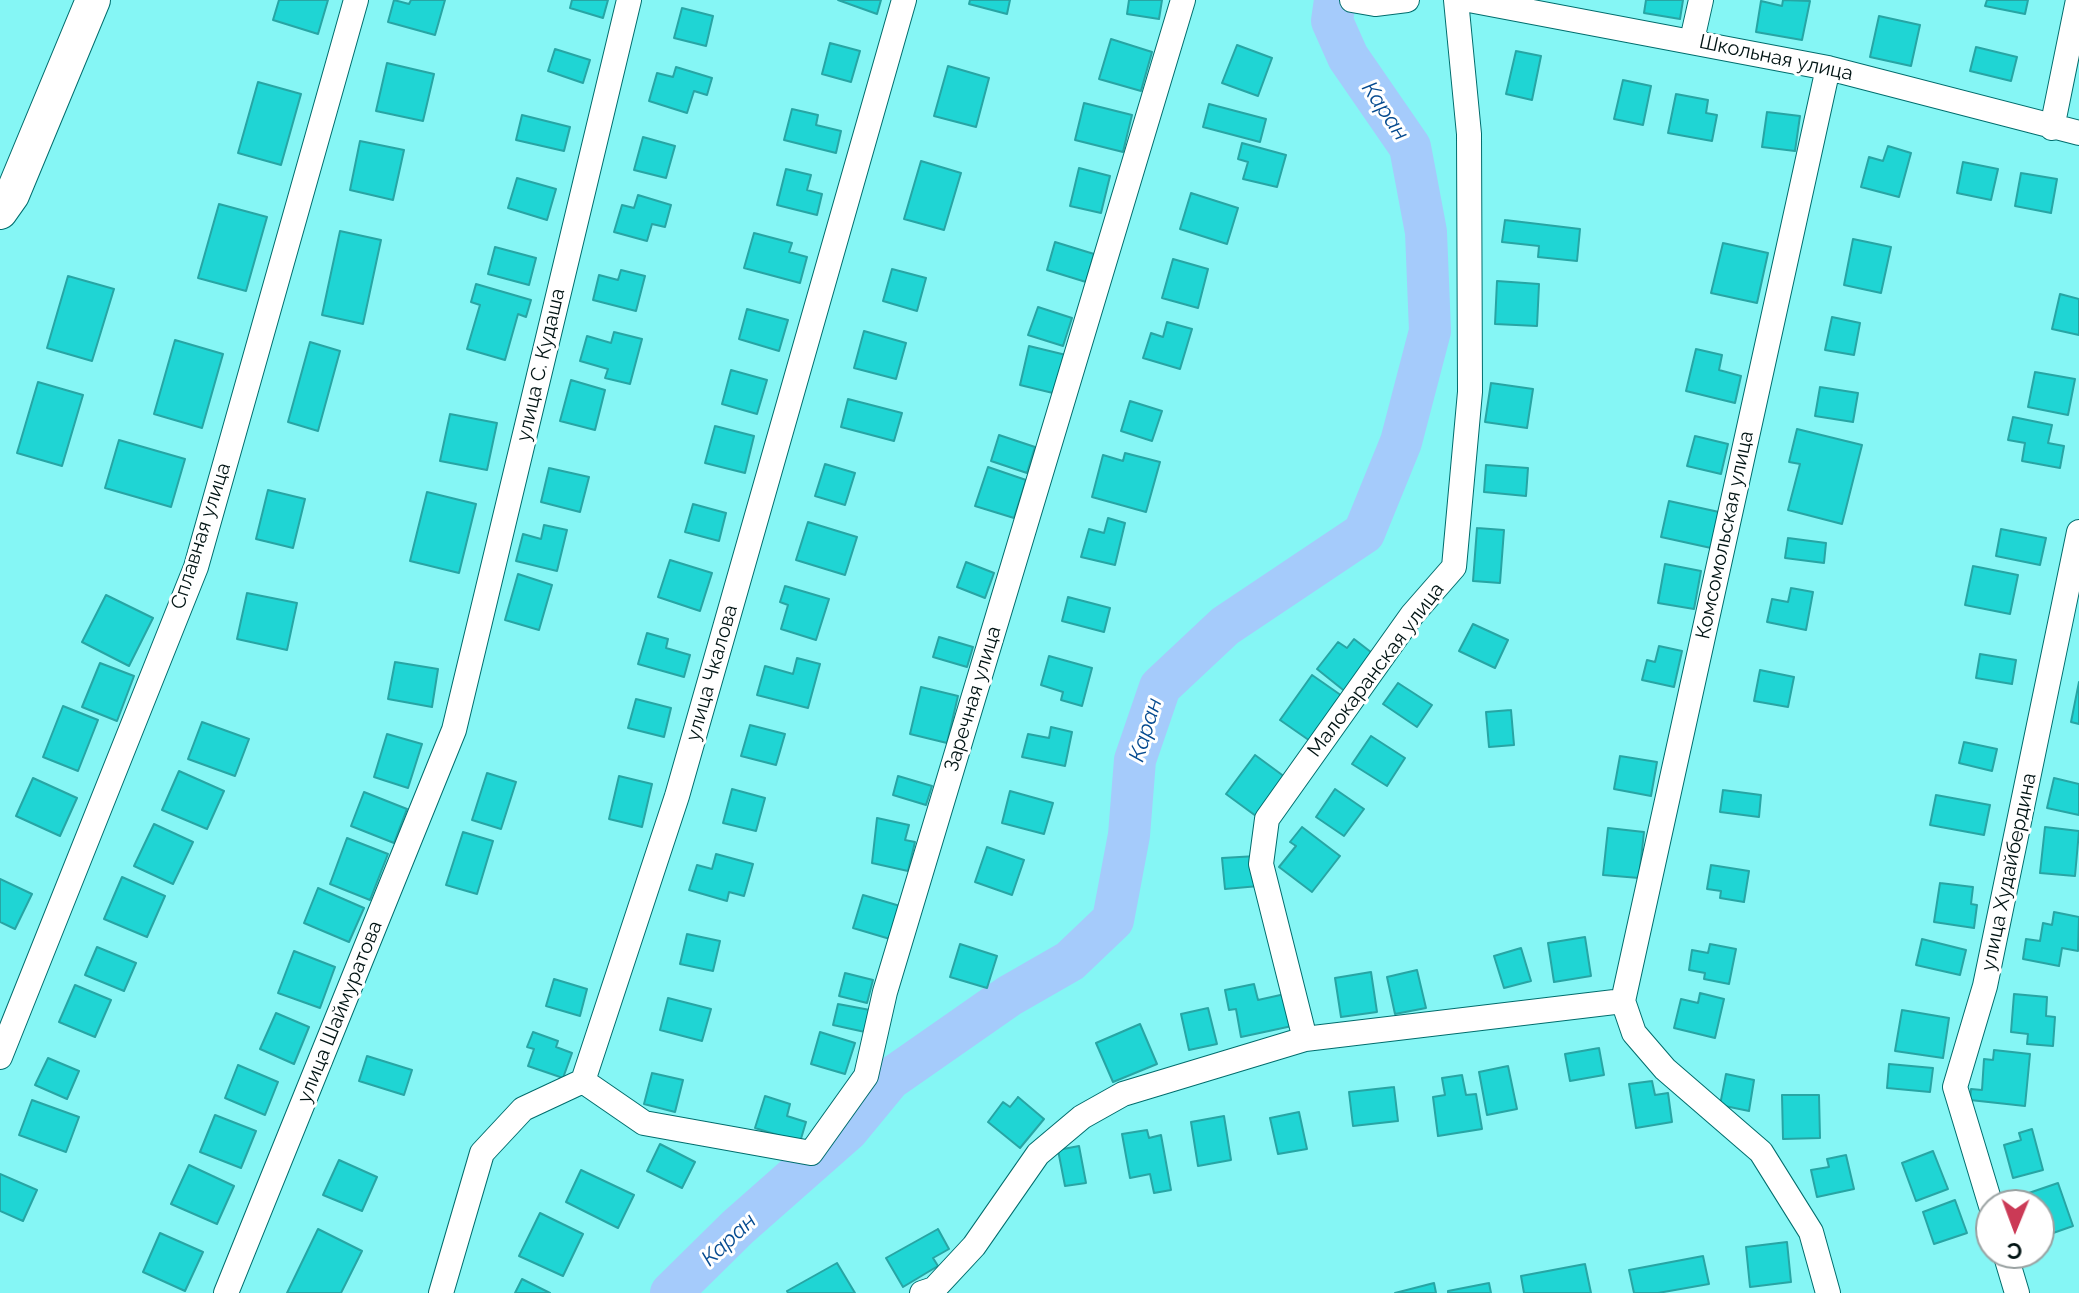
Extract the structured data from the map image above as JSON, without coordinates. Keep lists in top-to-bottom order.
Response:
{
  "streets": {
    "street": [
      "Школьная улица",
      "улица С. Кудаша",
      "Комсомольская улица",
      "Сплавная улица",
      "Малокаранская улица",
      "улица Чкалова",
      "Заречная улица",
      "улица Худайбердина",
      "улица Шаймуратова"
    ]
  },
  "crossings": [
    ["Школьная улица", "Комсомольская улица"],
    ["улица С. Кудаша", "улица Шаймуратова"],
    ["улица Чкалова", "Заречная улица"]
  ],
  "water": ["Каран"],
  "north": "bottom"
}
